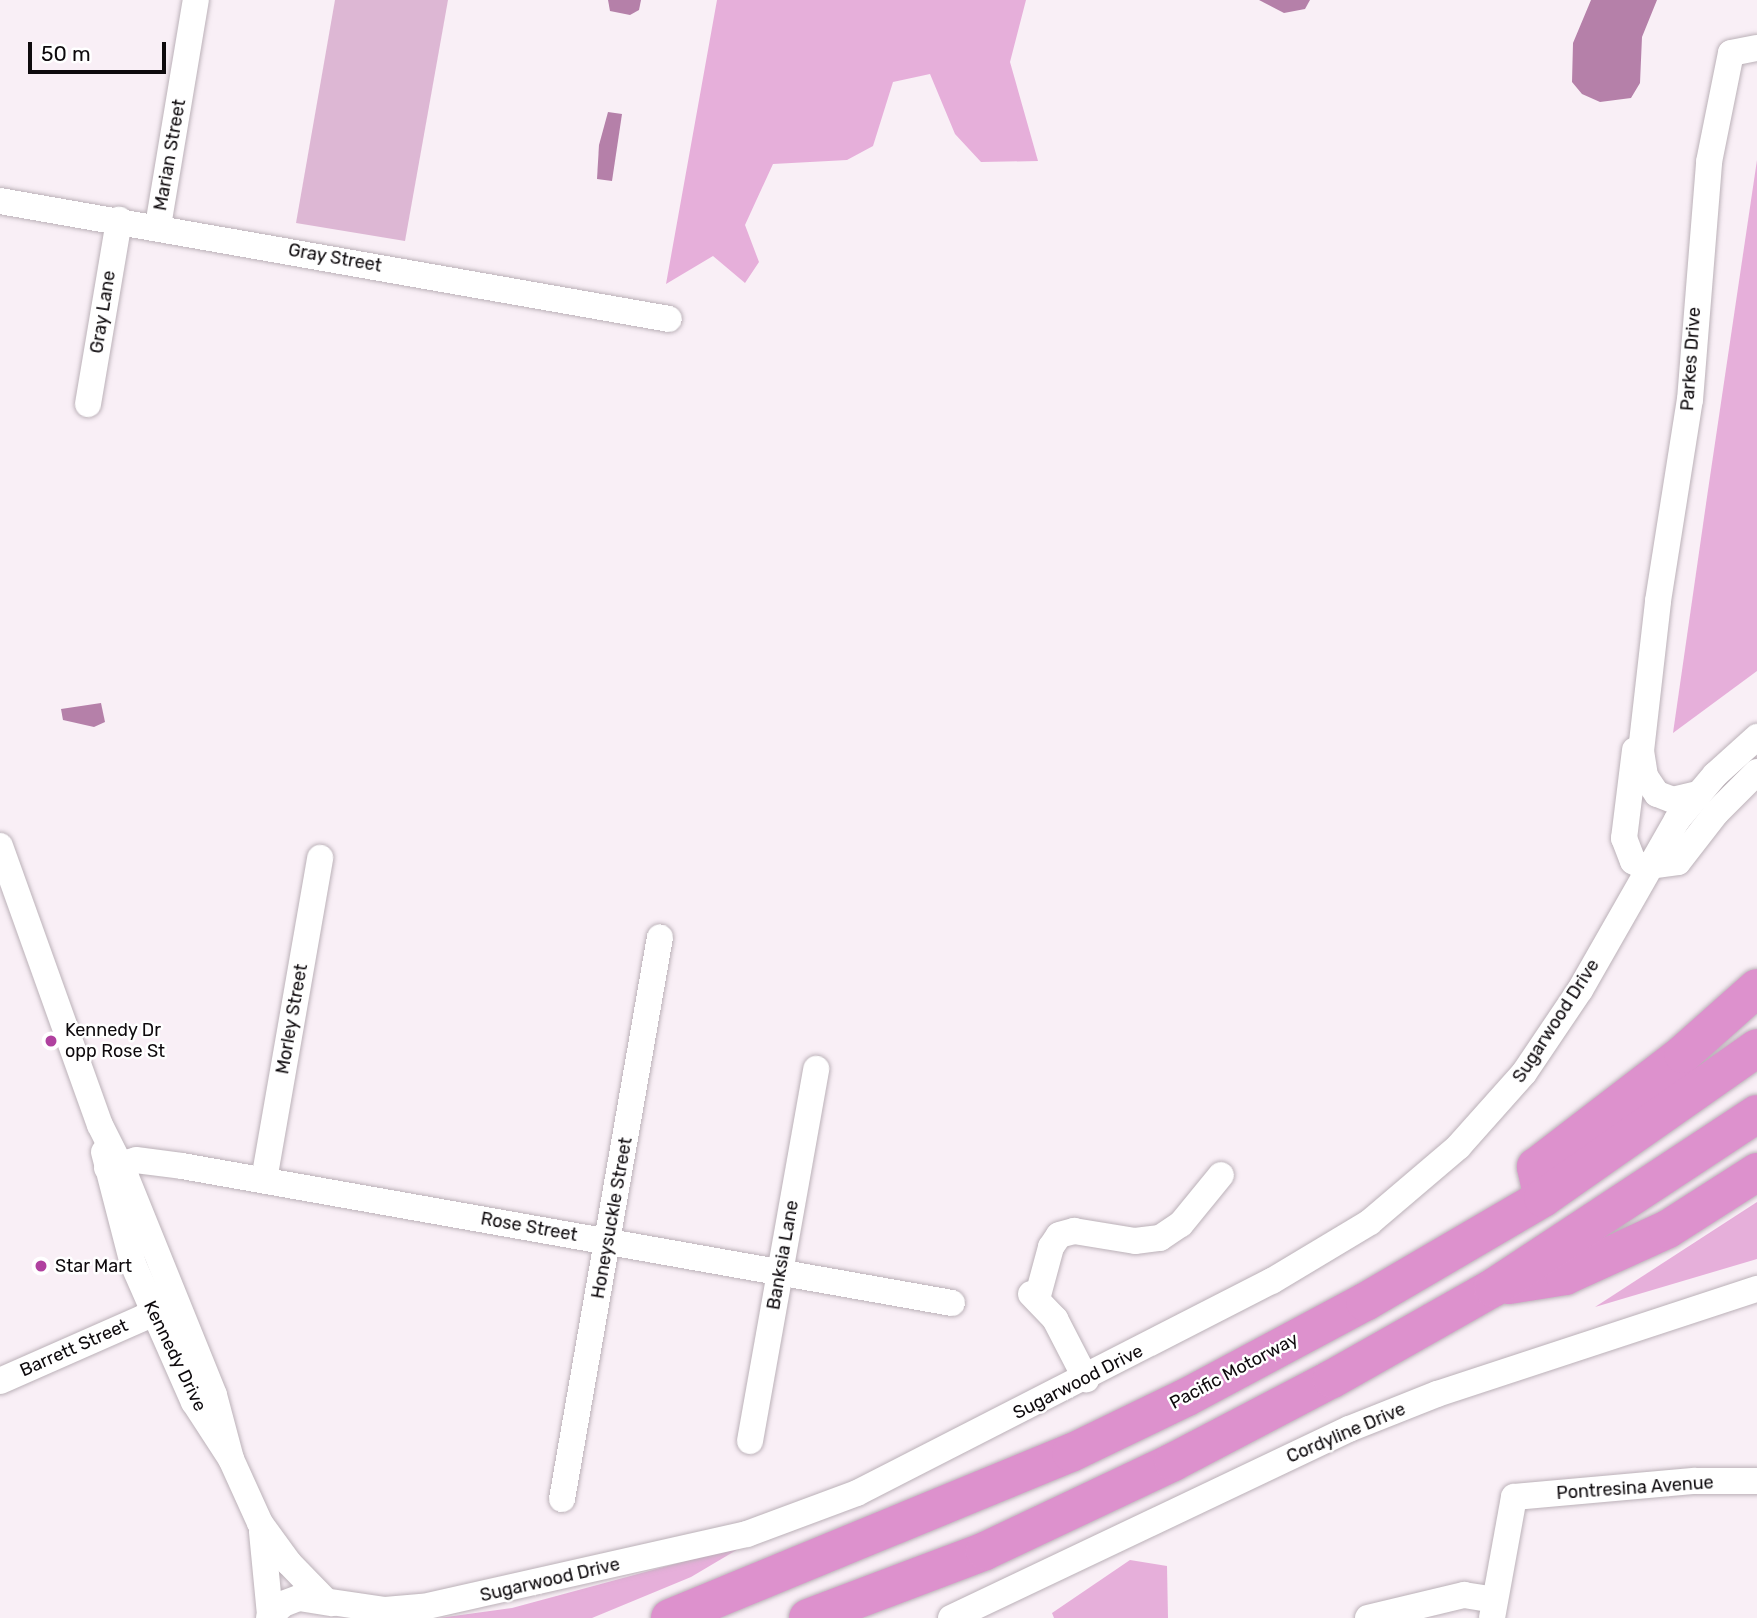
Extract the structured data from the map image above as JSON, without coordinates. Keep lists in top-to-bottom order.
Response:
{
  "streets": {
    "highway": ["Pacific Motorway"],
    "street": [
      "Marian Street",
      "Gray Street",
      "Gray Lane",
      "Parkes Drive",
      "Morley Street",
      "Sugarwood Drive",
      "Honeysuckle Street",
      "Rose Street",
      "Banksia Lane",
      "Barrett Street",
      "Kennedy Drive",
      "Cordyline Drive",
      "Pontresina Avenue"
    ]
  },
  "crossings": [
    ["Marian Street", "Gray Street"],
    ["Gray Street", "Gray Lane"],
    ["Parkes Drive", "Sugarwood Drive"],
    ["Morley Street", "Rose Street"],
    ["Sugarwood Drive", "Kennedy Drive"],
    ["Honeysuckle Street", "Rose Street"],
    ["Rose Street", "Banksia Lane"],
    ["Rose Street", "Kennedy Drive"],
    ["Barrett Street", "Kennedy Drive"]
  ],
  "places": ["Kennedy Dr opp Rose St", "Star Mart"],
  "scale_bar": "50 m"
}
